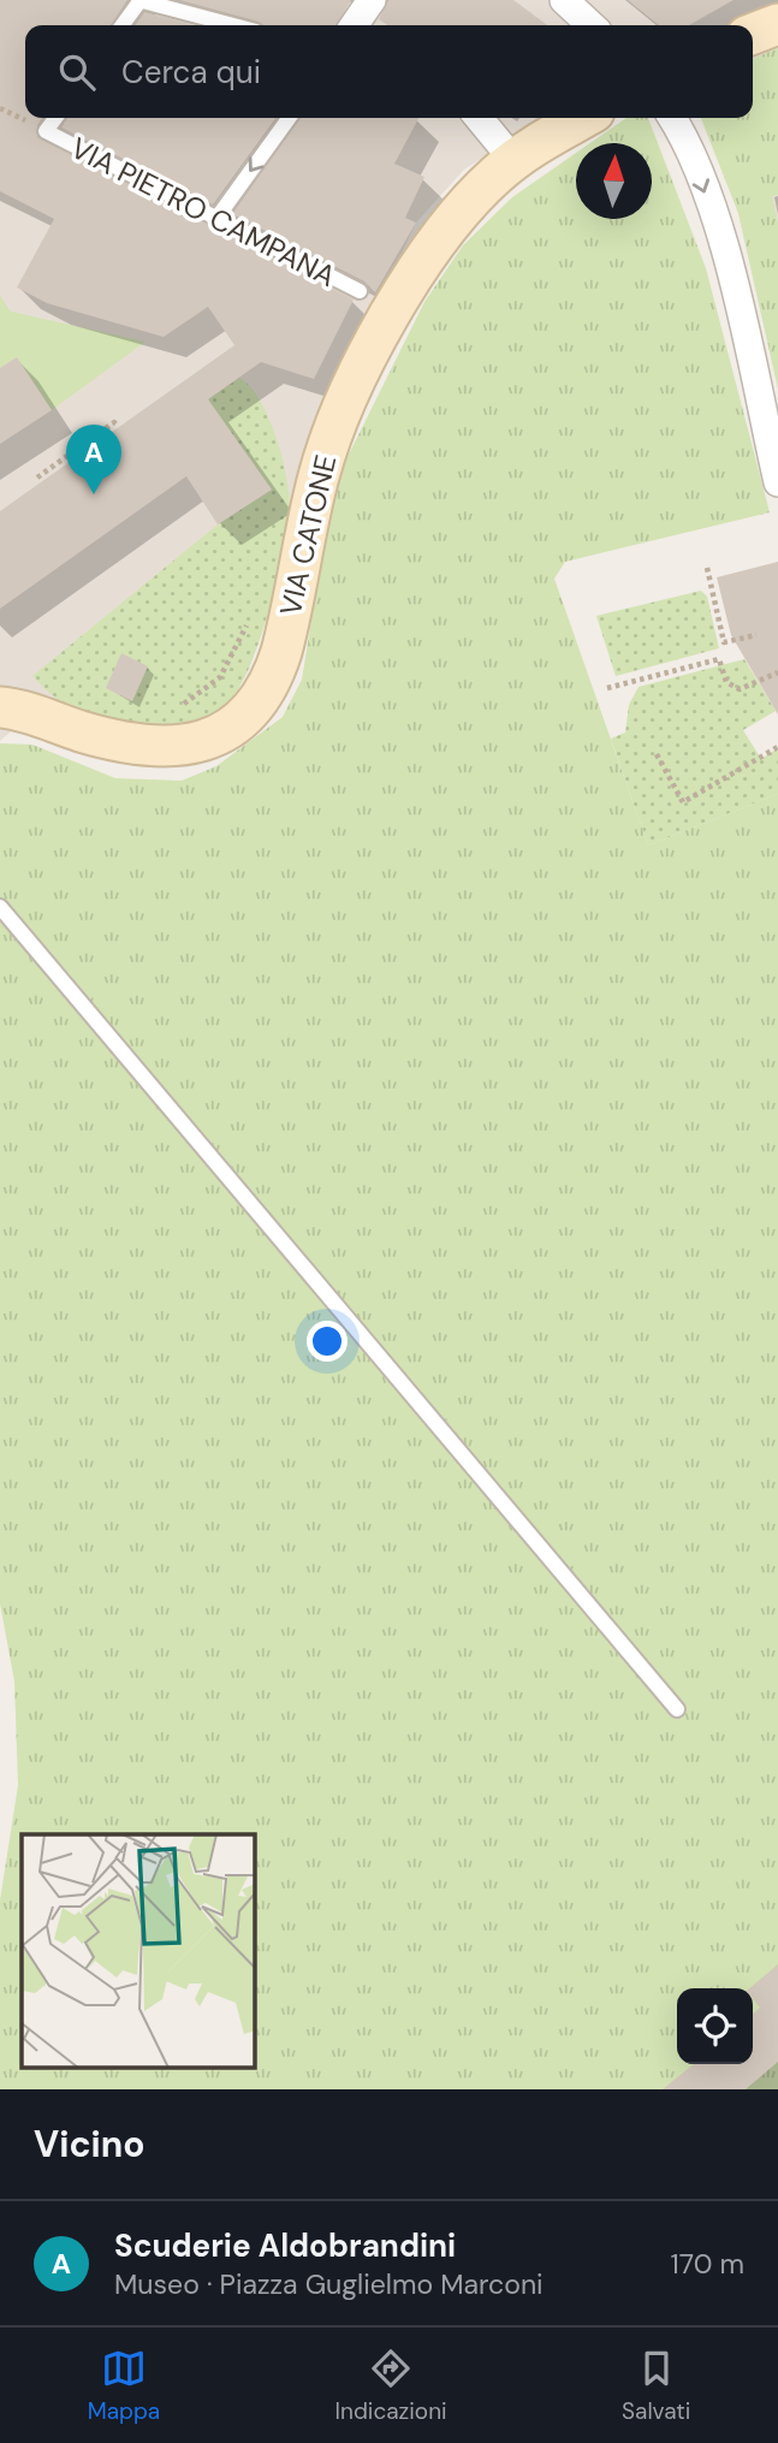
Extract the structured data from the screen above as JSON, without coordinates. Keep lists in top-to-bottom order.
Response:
{
  "streets": {
    "main road": ["VIA CATONE"],
    "lane": ["VIA PIETRO CAMPANA"]
  },
  "north": "top",
  "page": {
    "search": "Cerca qui",
    "pins": "A",
    "heading": "Vicino",
    "list": [
      {
        "mark": "A",
        "name": "Scuderie Aldobrandini",
        "note": "Museo · Piazza Guglielmo Marconi",
        "value": "170 m"
      }
    ],
    "nav": ["Mappa", "Indicazioni", "Salvati"]
  }
}
